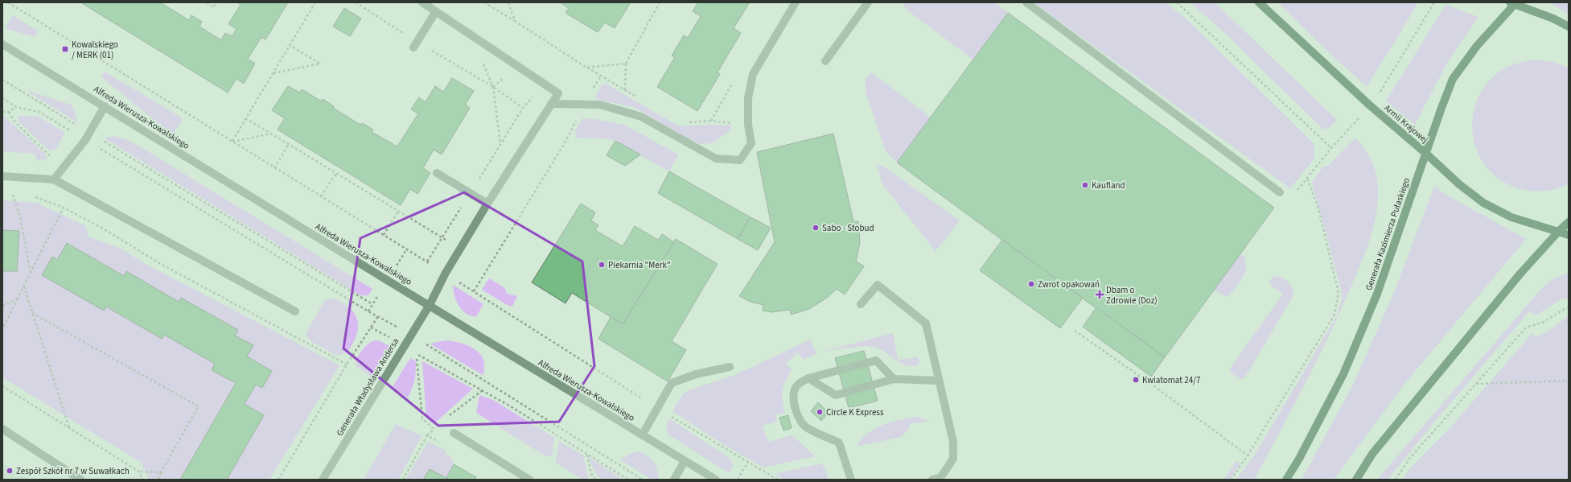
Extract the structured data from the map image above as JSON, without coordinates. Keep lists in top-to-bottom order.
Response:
{
  "streets": {
    "main road": ["Armii Krajowej", "Generała Kazimierza Pułaskiego"],
    "street": ["Alfreda Wierusza-Kowalskiego", "Generała Władysława Andersa"]
  },
  "crossings": [
    ["Alfreda Wierusza-Kowalskiego", "Generała Władysława Andersa"],
    ["Armii Krajowej", "Generała Kazimierza Pułaskiego"]
  ],
  "places": {
    "transit": ["Kowalskiego / MERK (01)"],
    "other": [
      "Kaufland",
      "Sabo - Stobud",
      "Piekarnia \"Merk\"",
      "Zwrot opakowań",
      "Kwiatomat 24/7",
      "Circle K Express",
      "Zespół Szkół nr 7 w Suwałkach"
    ],
    "health": ["Dbam o Zdrowie (Doz)"]
  }
}
